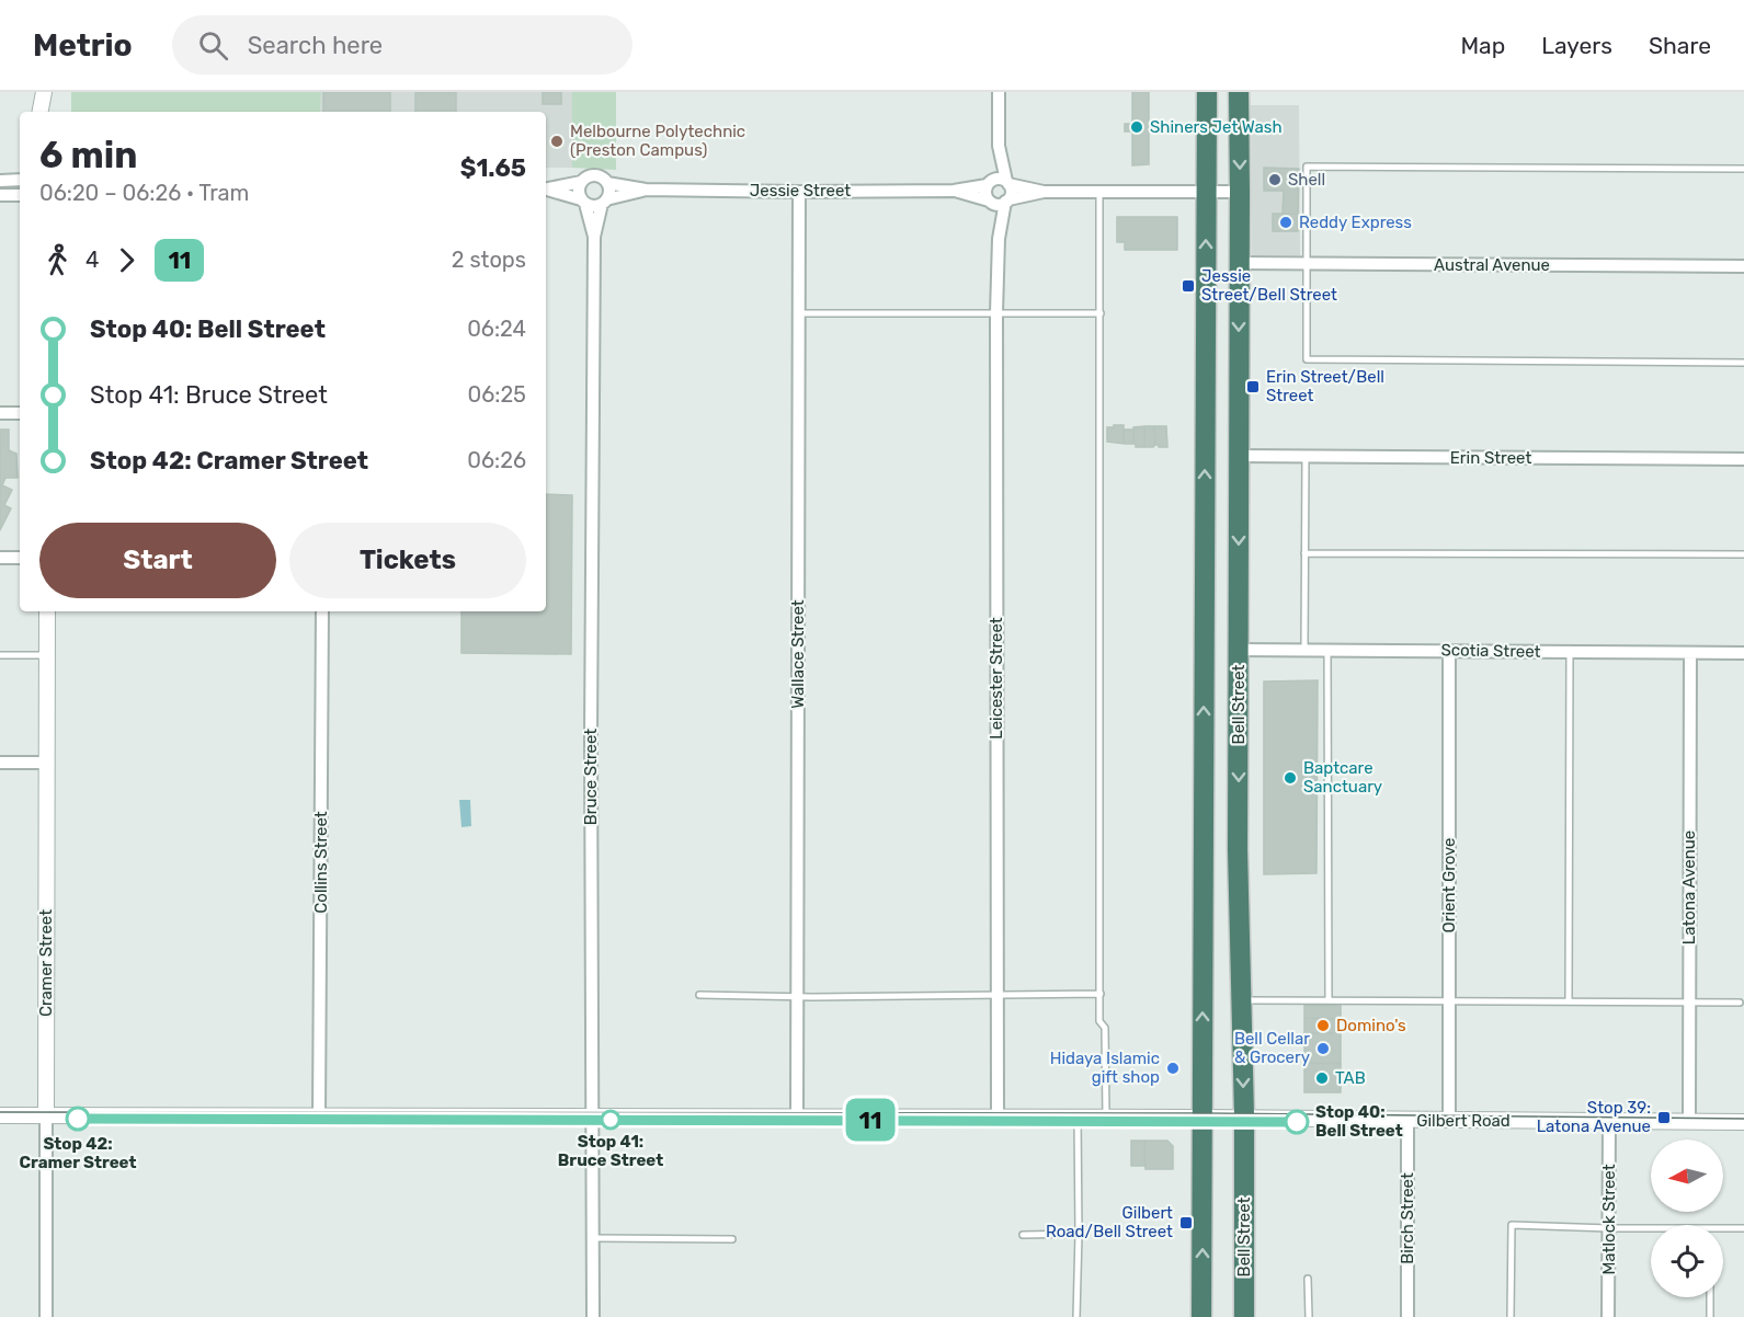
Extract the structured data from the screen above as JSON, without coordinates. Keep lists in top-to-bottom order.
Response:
{
  "streets": {
    "highway": ["Bell Street"],
    "street": [
      "Jessie Street",
      "Austral Avenue",
      "Erin Street",
      "Scotia Street",
      "Wallace Street",
      "Leicester Street",
      "Bruce Street",
      "Collins Street",
      "Orient Grove",
      "Latona Avenue",
      "Cramer Street",
      "Gilbert Road",
      "Birch Street",
      "Matlock Street"
    ]
  },
  "crossings": [
    ["Jessie Street", "Wallace Street"],
    ["Jessie Street", "Leicester Street"],
    ["Jessie Street", "Bruce Street"],
    ["Austral Avenue", "Bell Street"],
    ["Erin Street", "Bell Street"],
    ["Scotia Street", "Bell Street"],
    ["Scotia Street", "Orient Grove"],
    ["Scotia Street", "Latona Avenue"],
    ["Wallace Street", "Gilbert Road"],
    ["Leicester Street", "Gilbert Road"],
    ["Bell Street", "Gilbert Road"],
    ["Bruce Street", "Gilbert Road"],
    ["Collins Street", "Gilbert Road"],
    ["Orient Grove", "Gilbert Road"],
    ["Latona Avenue", "Gilbert Road"],
    ["Cramer Street", "Gilbert Road"],
    ["Gilbert Road", "Birch Street"],
    ["Gilbert Road", "Matlock Street"]
  ],
  "places": {
    "other": [
      "Shiners Jet Wash",
      "Melbourne Polytechnic (Preston Campus)",
      "Shell",
      "Reddy Express",
      "Baptcare Sanctuary",
      "Domino's",
      "Bell Cellar & Grocery",
      "Hidaya Islamic gift shop",
      "TAB",
      "Stop 42: Cramer Street",
      "Stop 41: Bruce Street",
      "Stop 40: Bell Street"
    ],
    "transit": [
      "Jessie Street/Bell Street",
      "Erin Street/Bell Street",
      "Stop 39: Latona Avenue",
      "Gilbert Road/Bell Street"
    ]
  },
  "lines": ["tram line 11"],
  "north": "left",
  "page": {
    "header": "Metrio",
    "search": "Search here",
    "nav": ["Map", "Layers", "Share"],
    "on_map": "11",
    "heading": ["6 min", "06:20 – 06:26 · Tram", "$1.65"],
    "legs": ["4", "11", "2 stops"],
    "list": [
      {
        "name": "Stop 40: Bell Street",
        "value": "06:24"
      },
      {
        "name": "Stop 41: Bruce Street",
        "value": "06:25"
      },
      {
        "name": "Stop 42: Cramer Street",
        "value": "06:26"
      }
    ],
    "buttons": ["Start", "Tickets"]
  }
}
